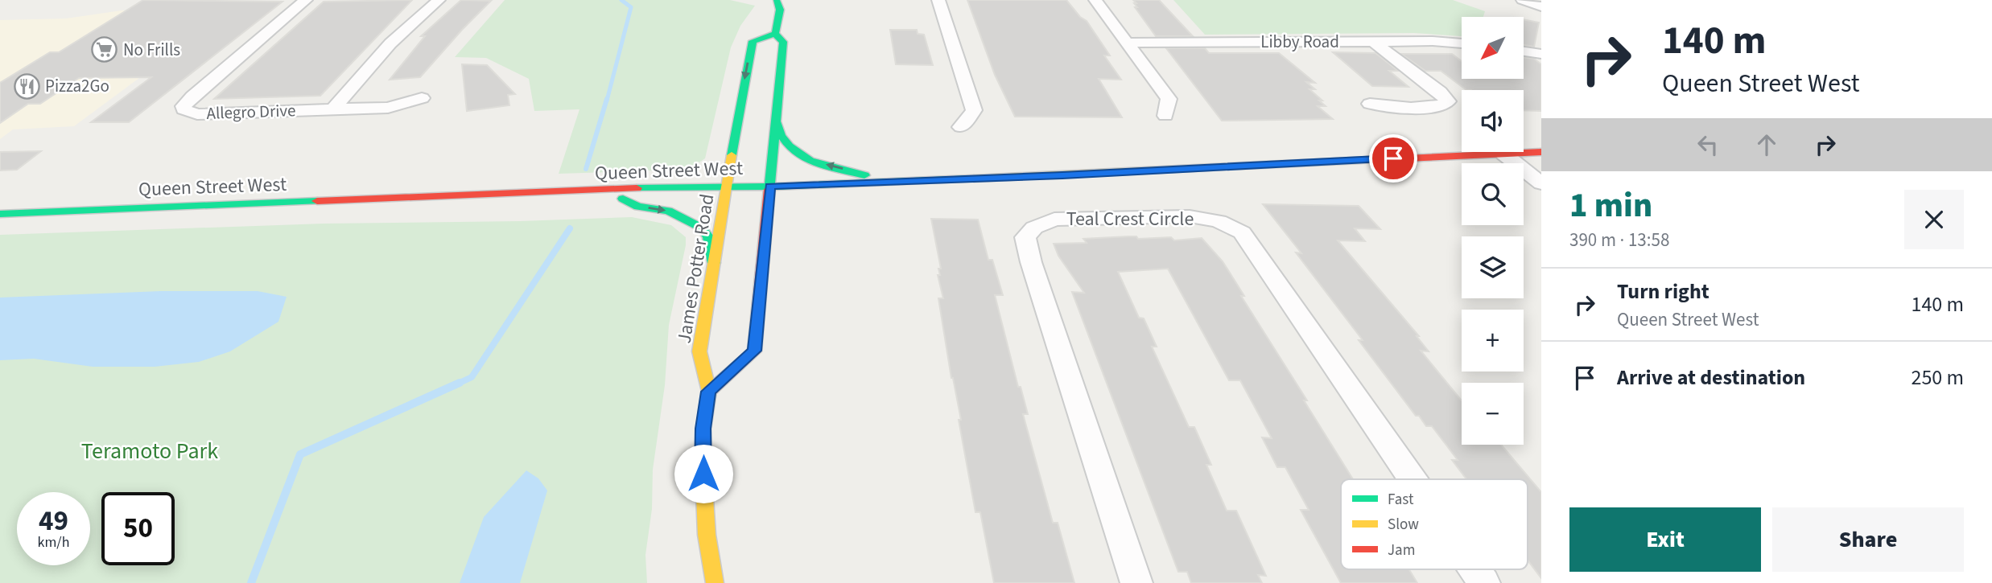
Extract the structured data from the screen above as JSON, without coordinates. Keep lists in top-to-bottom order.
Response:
{
  "streets": {
    "main road": ["Queen Street West", "James Potter Road"],
    "street": ["Libby Road", "Allegro Drive", "Teal Crest Circle"]
  },
  "crossings": [
    ["Queen Street West", "James Potter Road"]
  ],
  "parks": ["Teramoto Park"],
  "places": {
    "supermarket": ["No Frills"],
    "restaurant": ["Pizza2Go"]
  },
  "legend": ["Fast", "Slow", "Jam"],
  "north": "bottom left",
  "page": {
    "turn": ["140 m", "Queen Street West"],
    "map_buttons": ["+", "−"],
    "heading": ["1 min", "390 m · 13:58"],
    "list": [
      {
        "name": "Turn right",
        "note": "Queen Street West",
        "value": "140 m"
      },
      {
        "name": "Arrive at destination",
        "value": "250 m"
      }
    ],
    "speed": "49 km/h",
    "limit": "50",
    "buttons": ["Exit", "Share"]
  }
}
